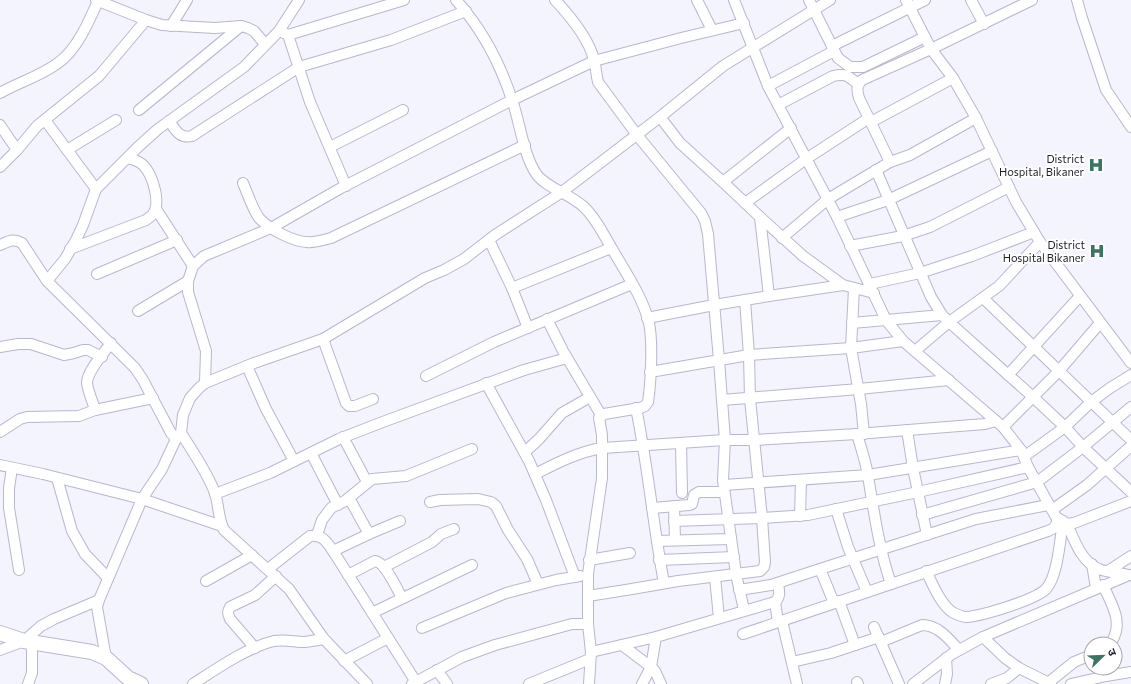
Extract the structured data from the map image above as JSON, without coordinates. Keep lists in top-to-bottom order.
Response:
{
  "places": {
    "hospital": ["District Hospital, Bikaner", "District Hospital Bikaner"]
  },
  "north": "top right"
}
